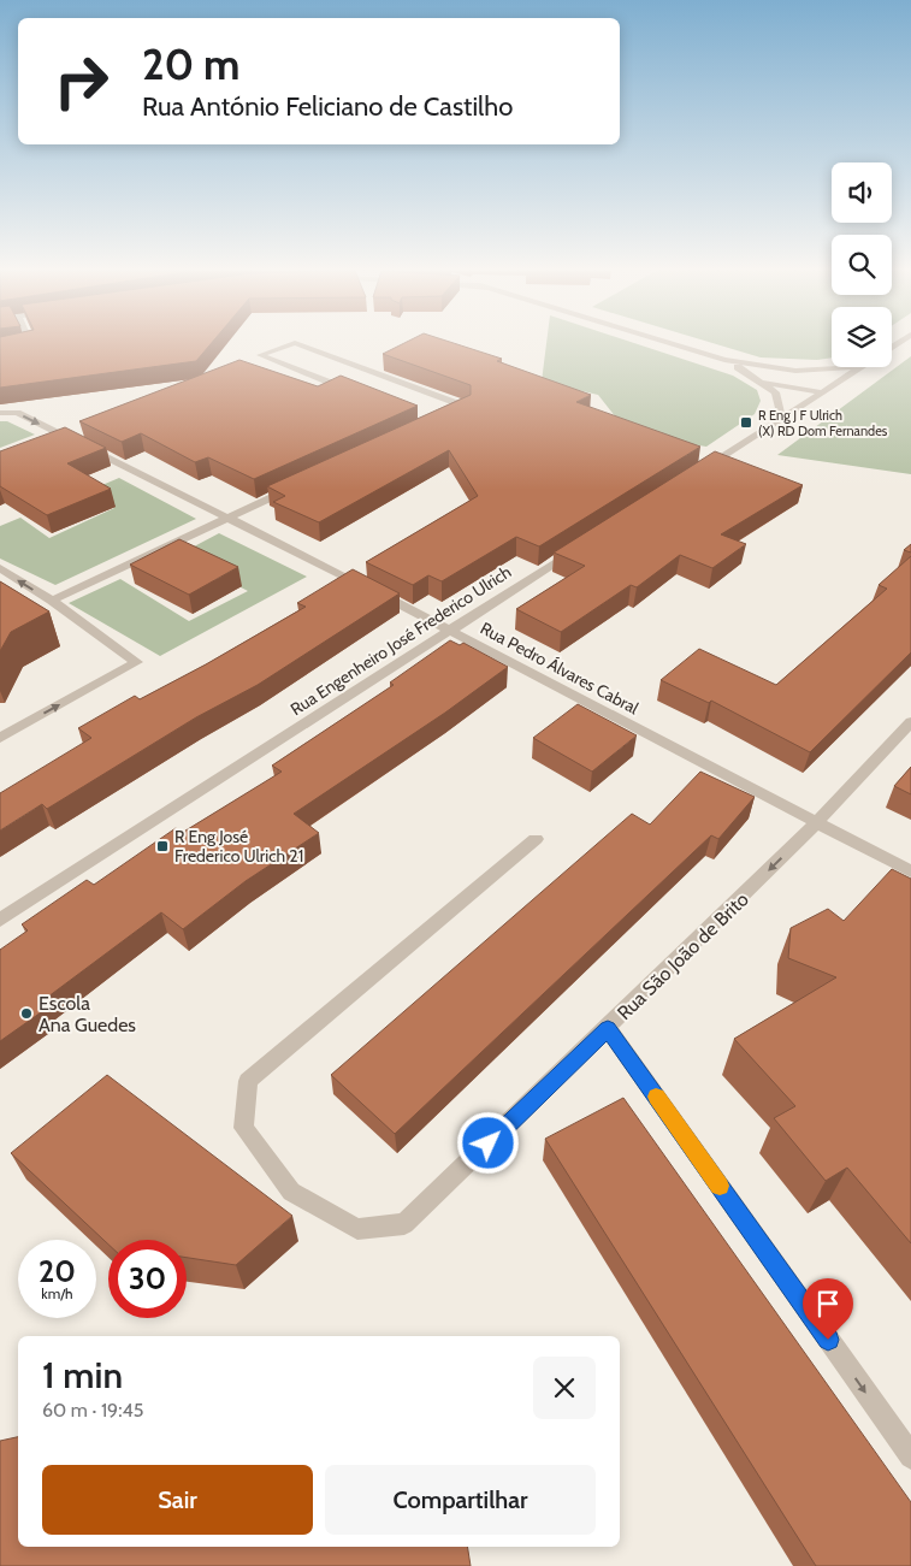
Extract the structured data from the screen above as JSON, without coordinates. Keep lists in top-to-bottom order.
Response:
{
  "streets": {
    "street": ["Rua Engenheiro José Frederico Ulrich", "Rua Pedro Álvares Cabral", "Rua São João de Brito"]
  },
  "crossings": [
    ["Rua Engenheiro José Frederico Ulrich", "Rua Pedro Álvares Cabral"],
    ["Rua Pedro Álvares Cabral", "Rua São João de Brito"]
  ],
  "places": {
    "transit": ["R Eng J F Ulrich (X) RD Dom Fernandes", "R Eng José Frederico Ulrich 21"],
    "other": ["Escola Ana Guedes"]
  },
  "page": {
    "turn": ["20 m", "Rua António Feliciano de Castilho"],
    "speed": "20 km/h",
    "limit": "30",
    "heading": ["1 min", "60 m · 19:45"],
    "buttons": ["Sair", "Compartilhar"]
  }
}
